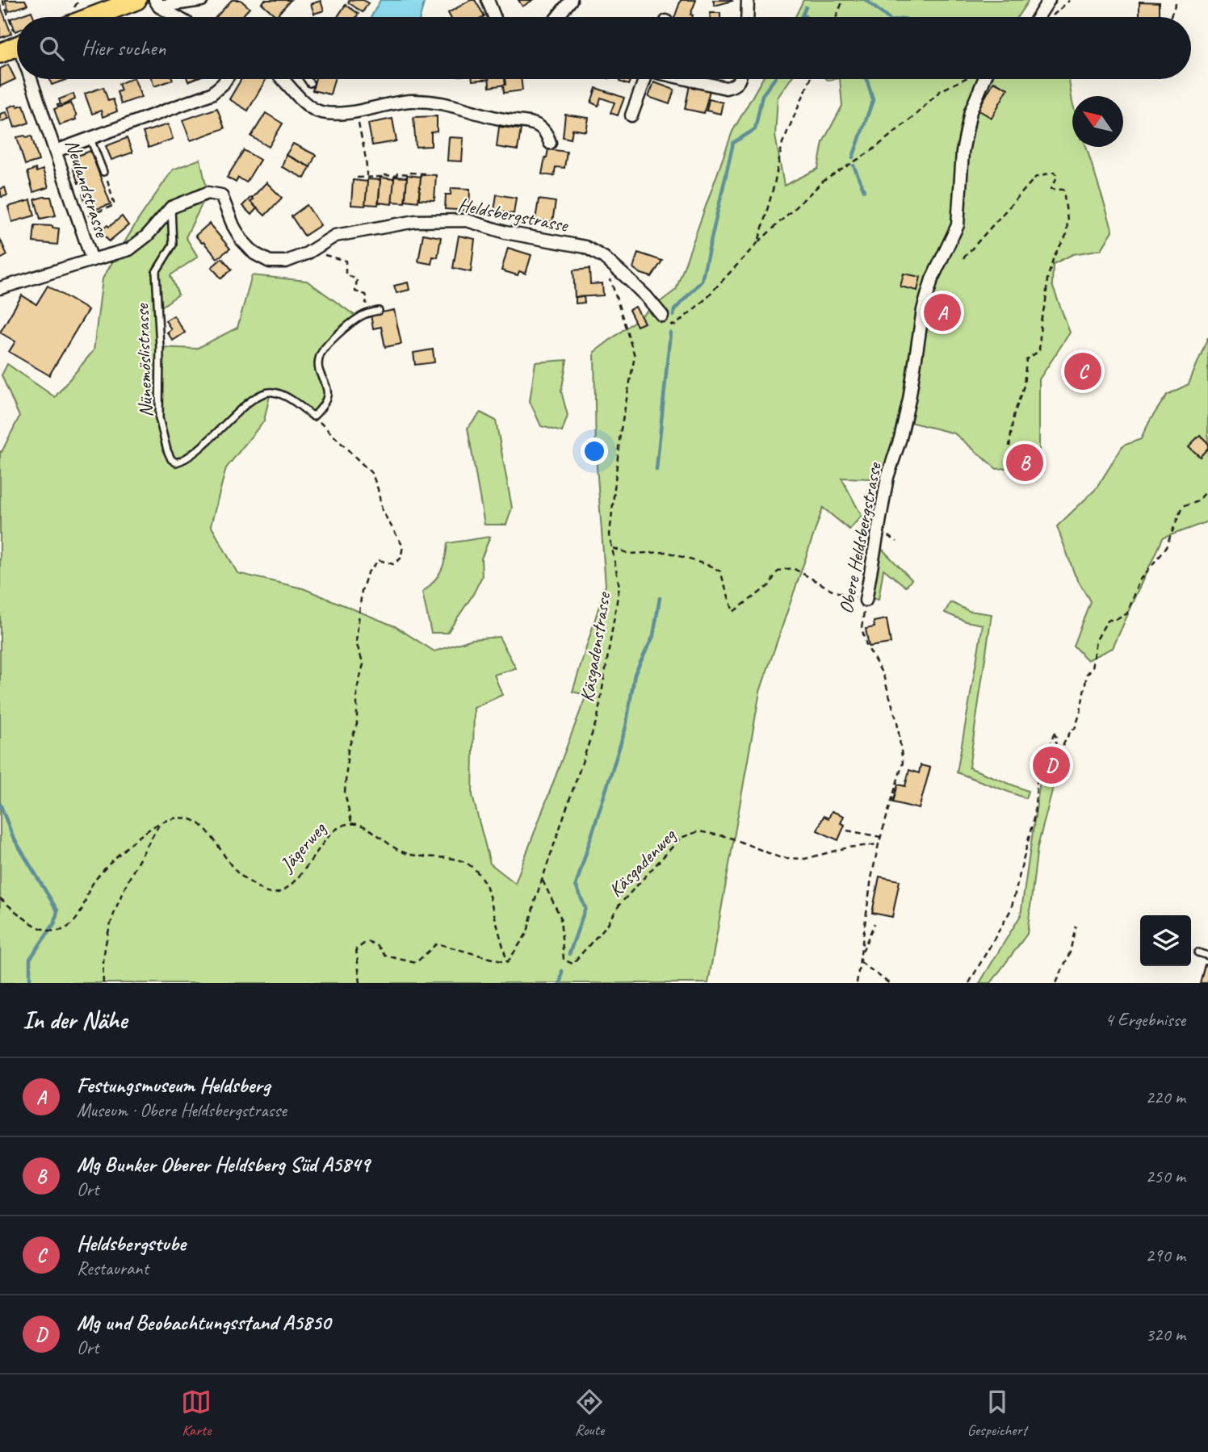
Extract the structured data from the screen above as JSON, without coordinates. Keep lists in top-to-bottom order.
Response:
{
  "streets": {
    "street": ["Neulandstrasse", "Heldsbergstrasse", "Obere Heldsbergstrasse"],
    "lane": ["Nünemöslistrasse"],
    "path": ["Käsgadenstrasse", "Jägerweg", "Käsgadenweg"]
  },
  "crossings": [
    ["Neulandstrasse", "Heldsbergstrasse"],
    ["Heldsbergstrasse", "Nünemöslistrasse"],
    ["Heldsbergstrasse", "Käsgadenstrasse"],
    ["Obere Heldsbergstrasse", "Käsgadenweg"],
    ["Käsgadenstrasse", "Jägerweg"],
    ["Käsgadenstrasse", "Käsgadenweg"]
  ],
  "north": "top left",
  "page": {
    "search": "Hier suchen",
    "pins": [
      "A",
      "C",
      "B",
      "D"
    ],
    "heading": ["In der Nähe", "4 Ergebnisse"],
    "list": [
      {
        "mark": "A",
        "name": "Festungsmuseum Heldsberg",
        "note": "Museum · Obere Heldsbergstrasse",
        "value": "220 m"
      },
      {
        "mark": "B",
        "name": "Mg Bunker Oberer Heldsberg Süd A5849",
        "note": "Ort",
        "value": "250 m"
      },
      {
        "mark": "C",
        "name": "Heldsbergstube",
        "note": "Restaurant",
        "value": "290 m"
      },
      {
        "mark": "D",
        "name": "Mg und Beobachtungsstand A5850",
        "note": "Ort",
        "value": "320 m"
      }
    ],
    "nav": ["Karte", "Route", "Gespeichert"]
  }
}
